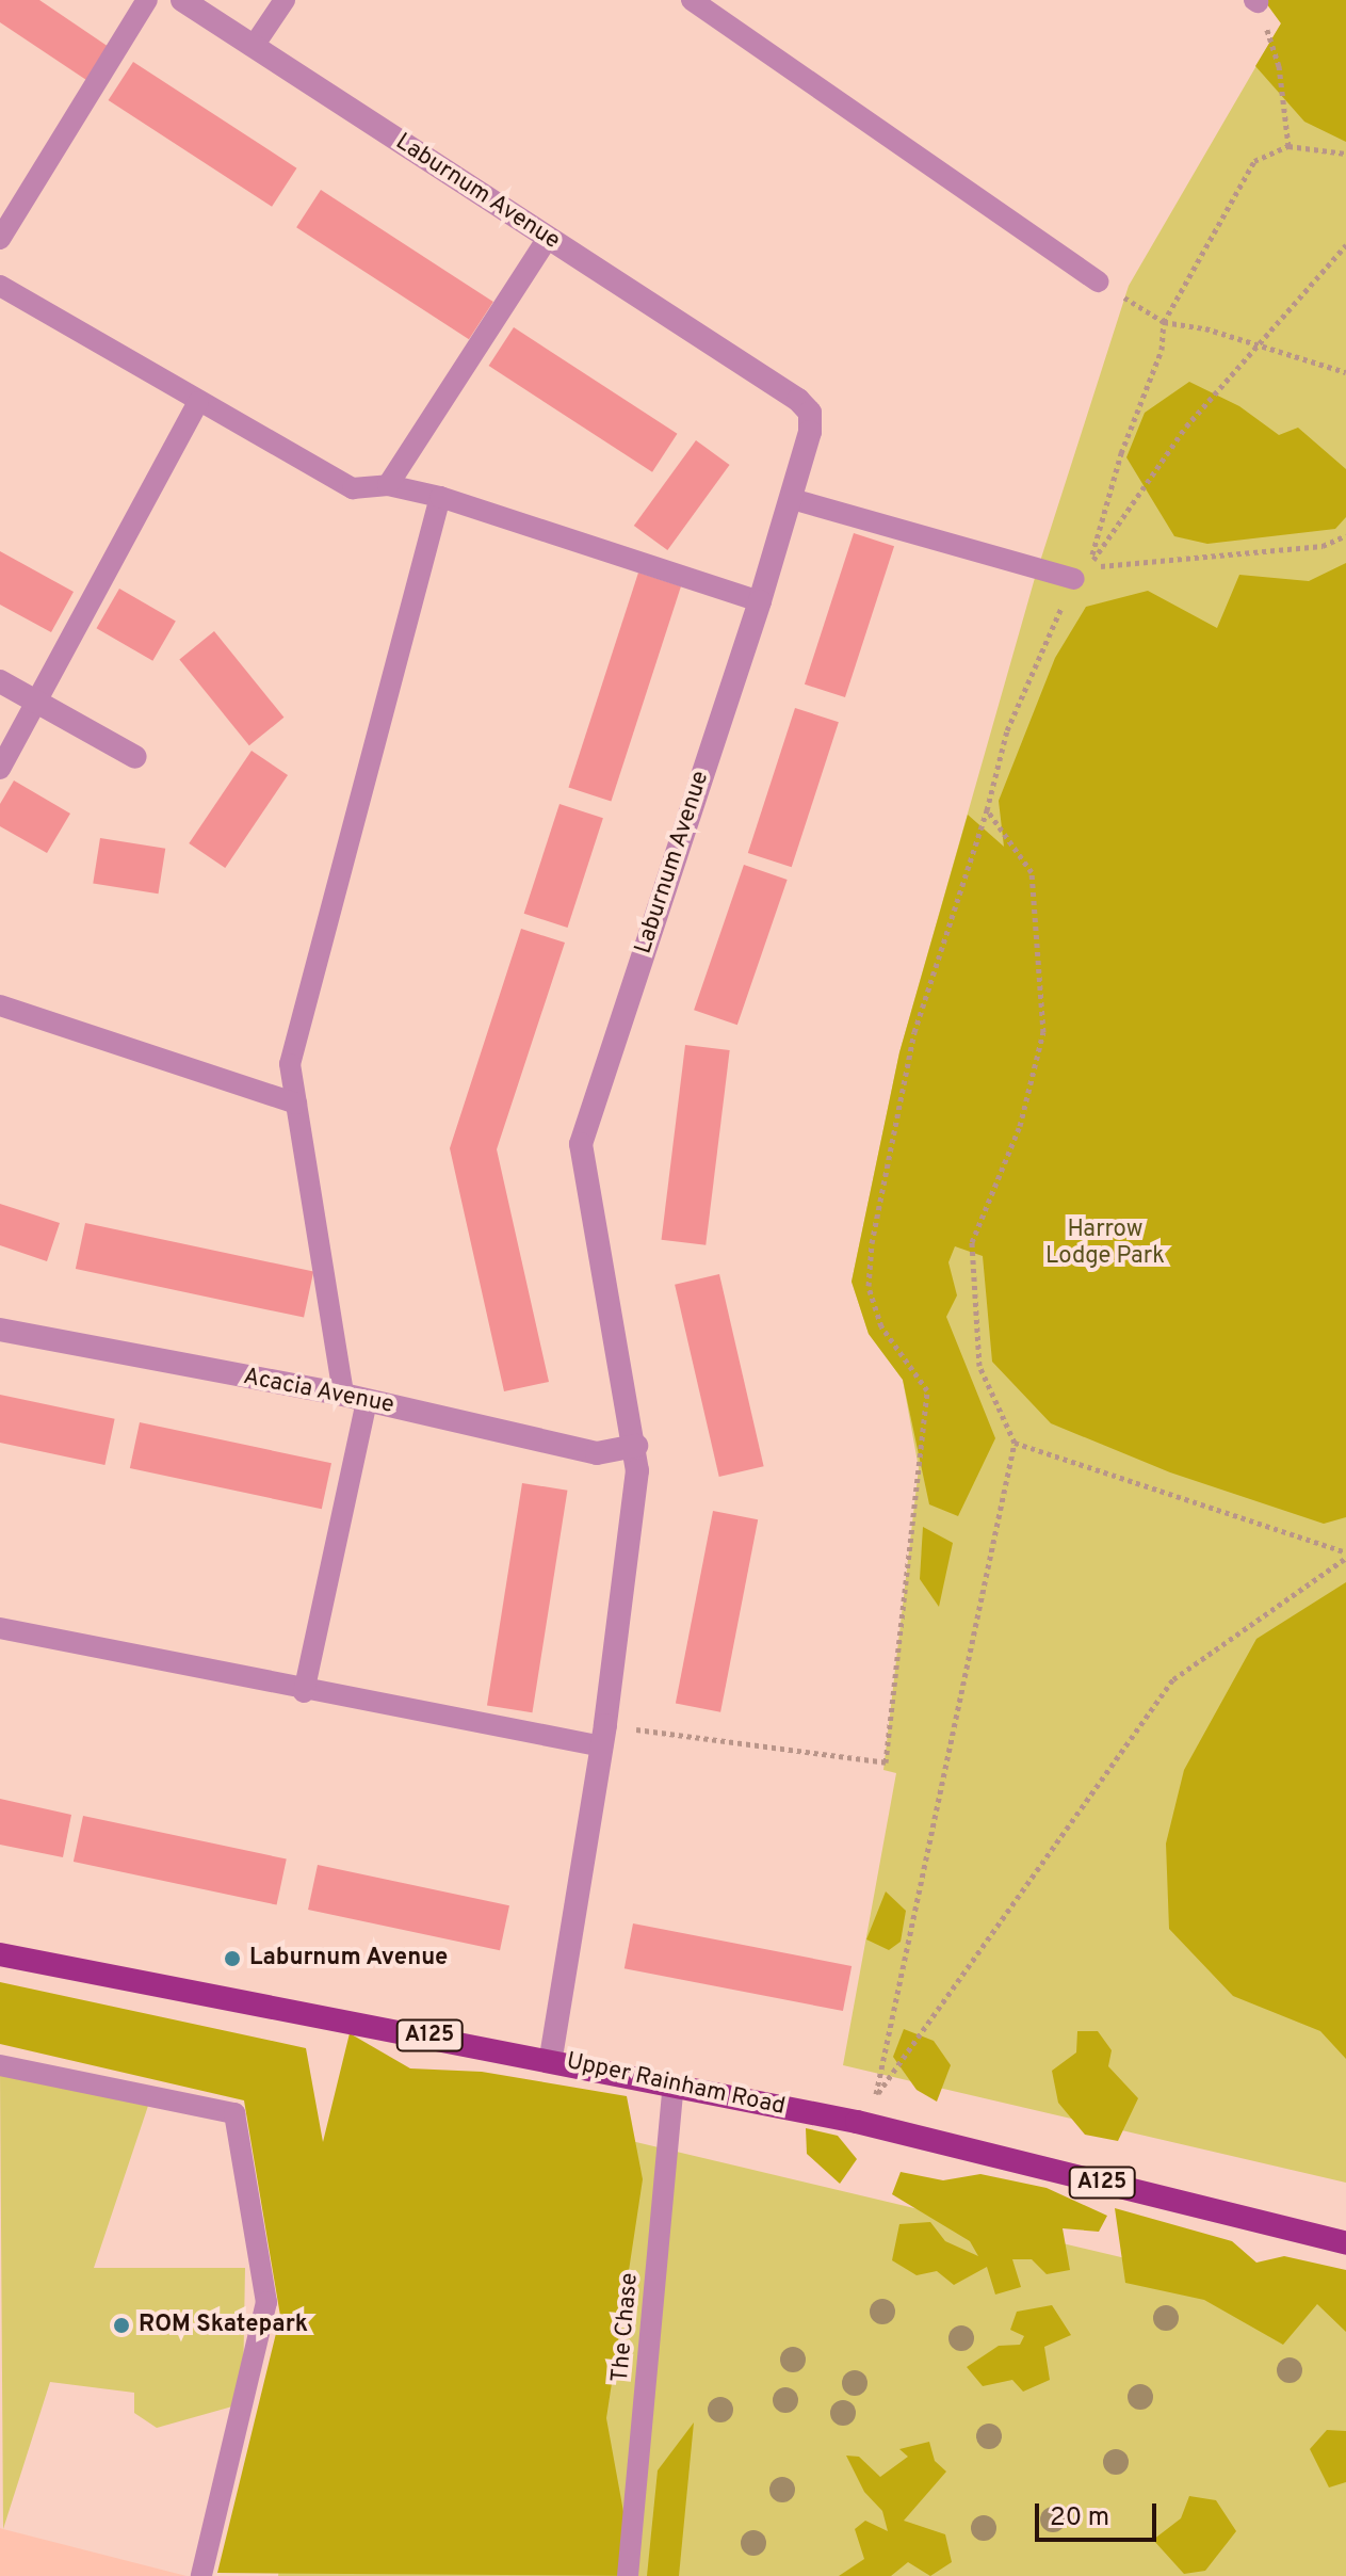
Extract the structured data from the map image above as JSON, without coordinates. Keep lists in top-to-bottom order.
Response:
{
  "streets": {
    "main road": ["A125", "Upper Rainham Road"],
    "street": ["Laburnum Avenue", "Acacia Avenue"],
    "lane": ["The Chase"]
  },
  "crossings": [
    ["Laburnum Avenue", "Acacia Avenue"],
    ["Laburnum Avenue", "Upper Rainham Road"],
    ["Upper Rainham Road", "The Chase"]
  ],
  "parks": ["Harrow Lodge Park"],
  "places": ["Laburnum Avenue", "ROM Skatepark"],
  "scale_bar": "20 m"
}
